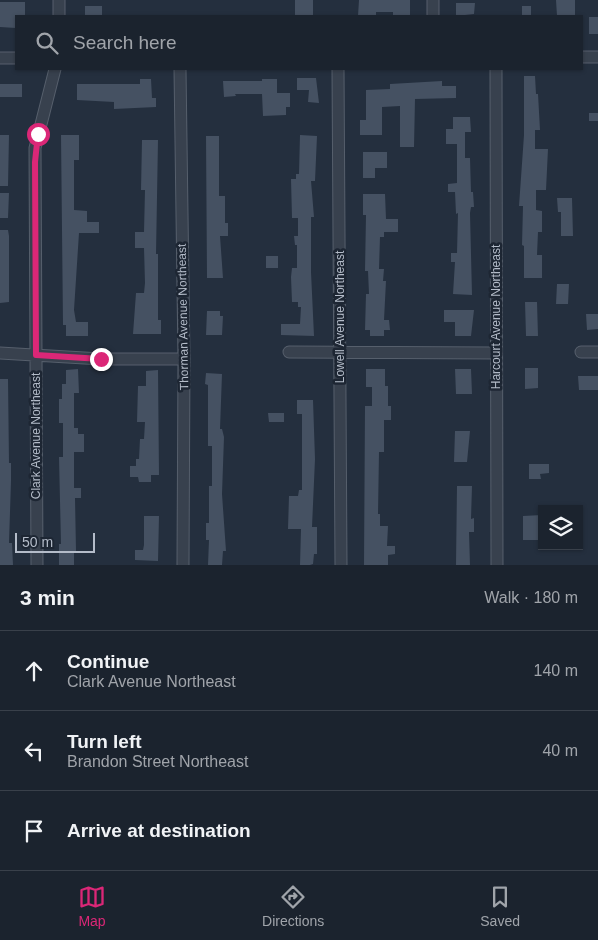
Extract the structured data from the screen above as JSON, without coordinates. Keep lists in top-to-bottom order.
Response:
{
  "streets": {
    "street": [
      "Thorman Avenue Northeast",
      "Lowell Avenue Northeast",
      "Harcourt Avenue Northeast",
      "Clark Avenue Northeast"
    ]
  },
  "scale_bar": "50 m",
  "page": {
    "search": "Search here",
    "scale": "50 m",
    "heading": ["3 min", "Walk · 180 m"],
    "list": [
      ["Continue", "Clark Avenue Northeast", "140 m"],
      ["Turn left", "Brandon Street Northeast", "40 m"],
      "Arrive at destination"
    ],
    "nav": ["Map", "Directions", "Saved"]
  }
}
